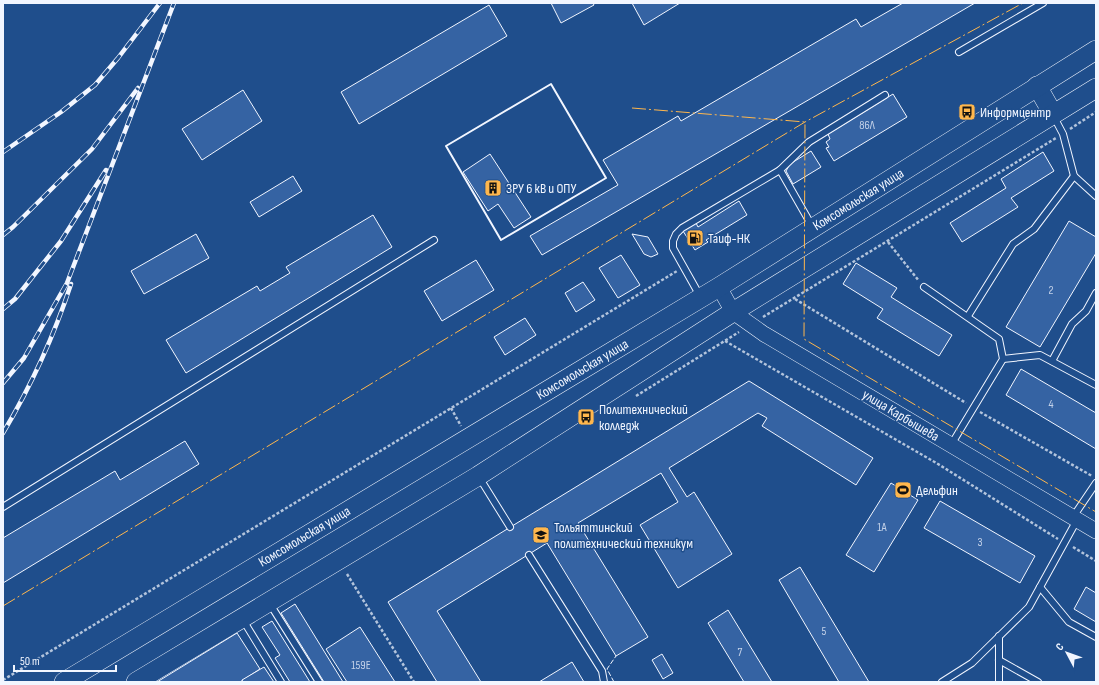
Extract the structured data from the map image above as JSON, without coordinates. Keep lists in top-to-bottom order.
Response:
{
  "streets": {
    "main road": ["Комсомольская улица"],
    "street": ["улица Карбышева"]
  },
  "crossings": [
    ["Комсомольская улица", "улица Карбышева"]
  ],
  "places": {
    "bus stop": ["Информцентр", "Политехнический колледж"],
    "building": ["ЗРУ 6 кВ и ОПУ"],
    "fuel station": ["Таиф-НК"],
    "sports": ["Дельфин"],
    "school or university": ["Тольяттинский политехнический техникум"]
  },
  "house_numbers": [
    "86Л",
    "2",
    "4",
    "1А",
    "3",
    "5",
    "7",
    "159Е"
  ],
  "scale_bar": "50 m",
  "north": "top left"
}
